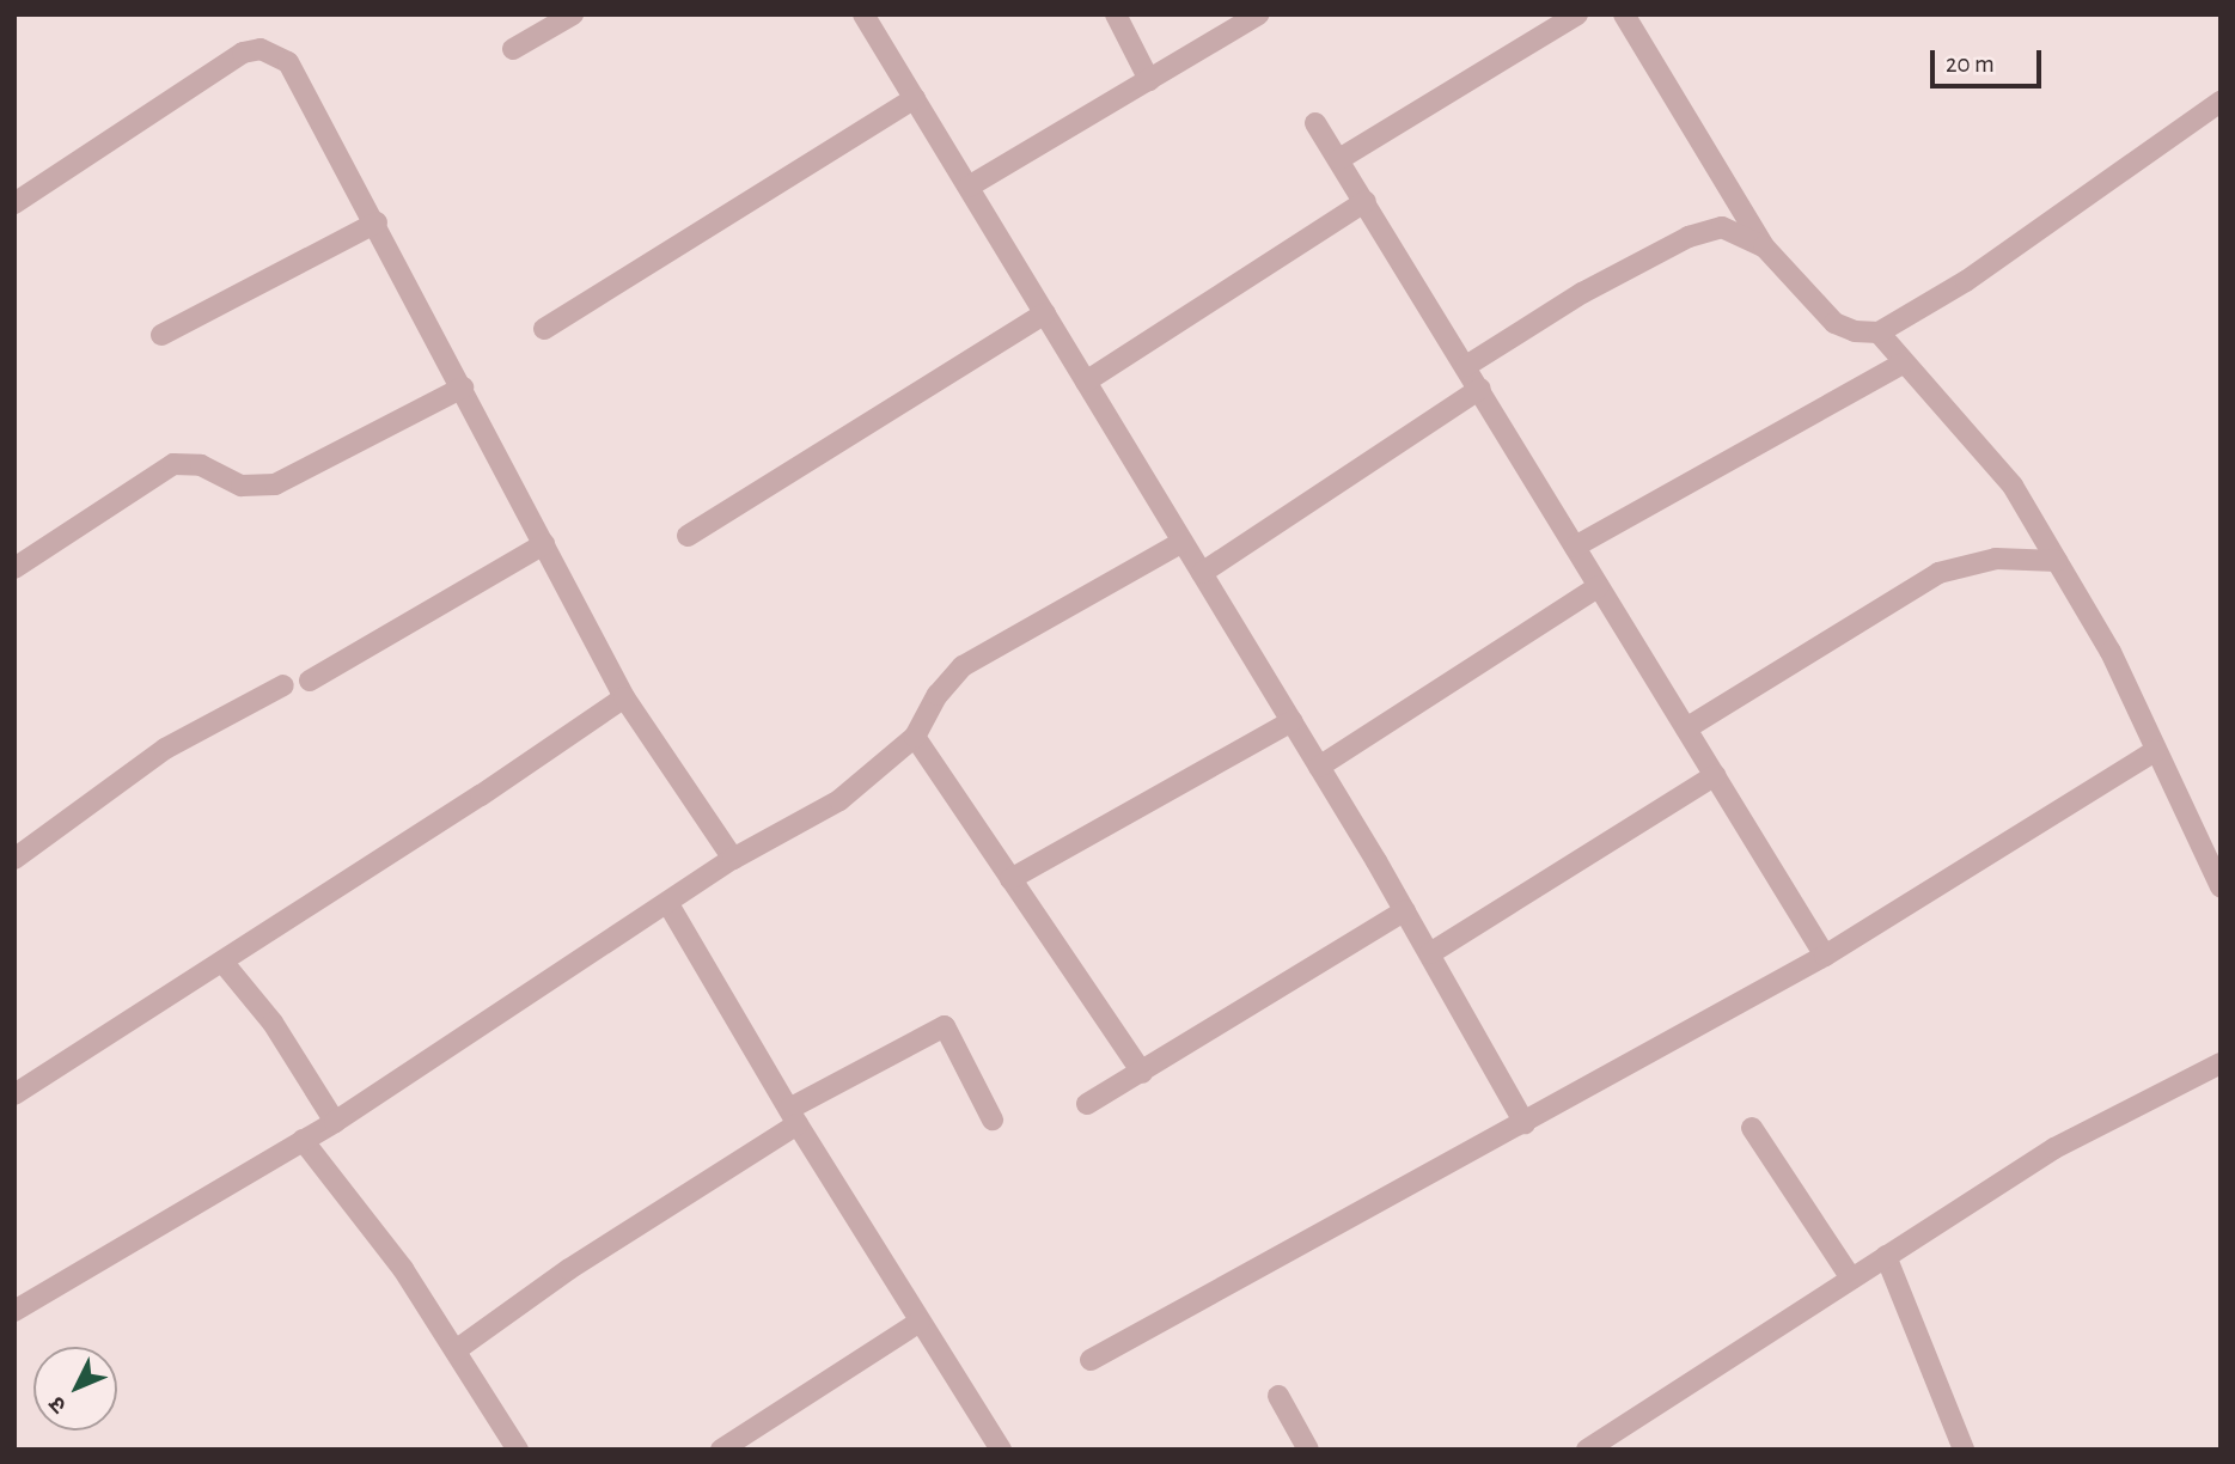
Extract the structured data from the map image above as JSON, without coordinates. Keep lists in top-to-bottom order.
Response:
{
  "scale_bar": "20 m",
  "north": "bottom left"
}
